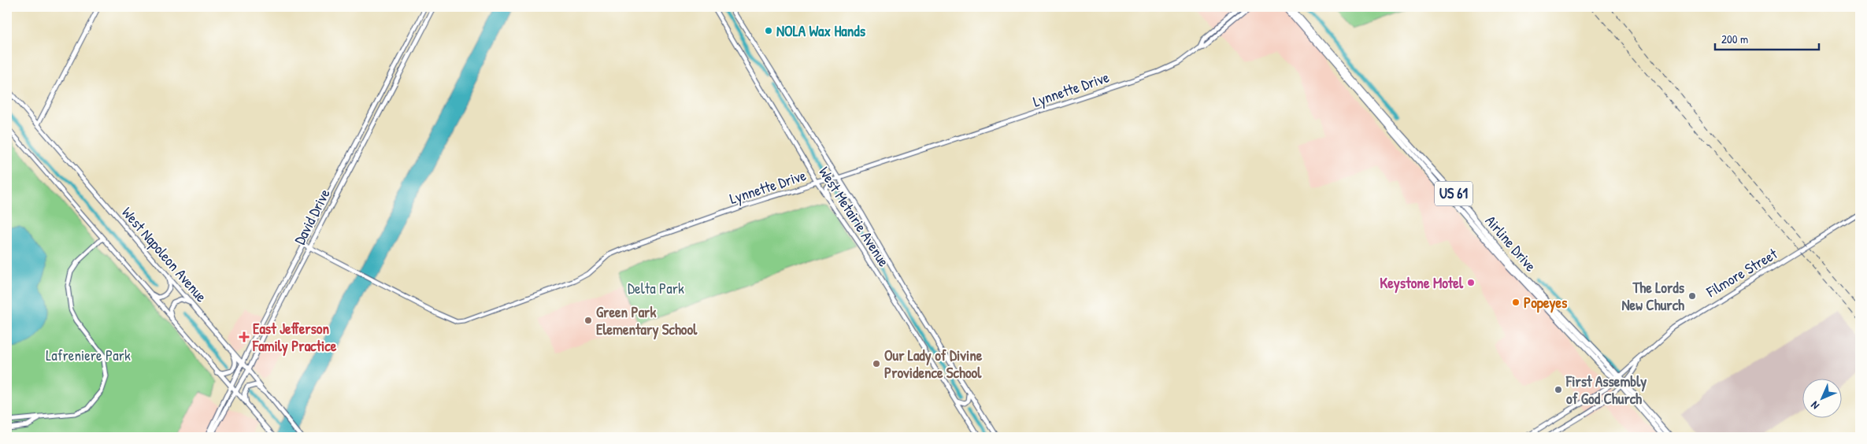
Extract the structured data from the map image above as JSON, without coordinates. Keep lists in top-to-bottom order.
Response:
{
  "streets": {
    "highway": ["US 61", "Airline Drive"],
    "main road": [
      "Lynnette Drive",
      "David Drive",
      "West Metairie Avenue",
      "West Napoleon Avenue",
      "Filmore Street"
    ]
  },
  "crossings": [
    ["Lynnette Drive", "David Drive"],
    ["Lynnette Drive", "West Metairie Avenue"],
    ["David Drive", "West Napoleon Avenue"],
    ["Airline Drive", "Filmore Street"]
  ],
  "parks": ["Delta Park", "Lafreniere Park"],
  "places": {
    "other": [
      "NOLA Wax Hands",
      "Keystone Motel",
      "The Lords New Church",
      "Popeyes",
      "Green Park Elementary School",
      "Our Lady of Divine Providence School",
      "First Assembly of God Church"
    ],
    "health": ["East Jefferson Family Practice"]
  },
  "scale_bar": "200 m",
  "north": "bottom left"
}
